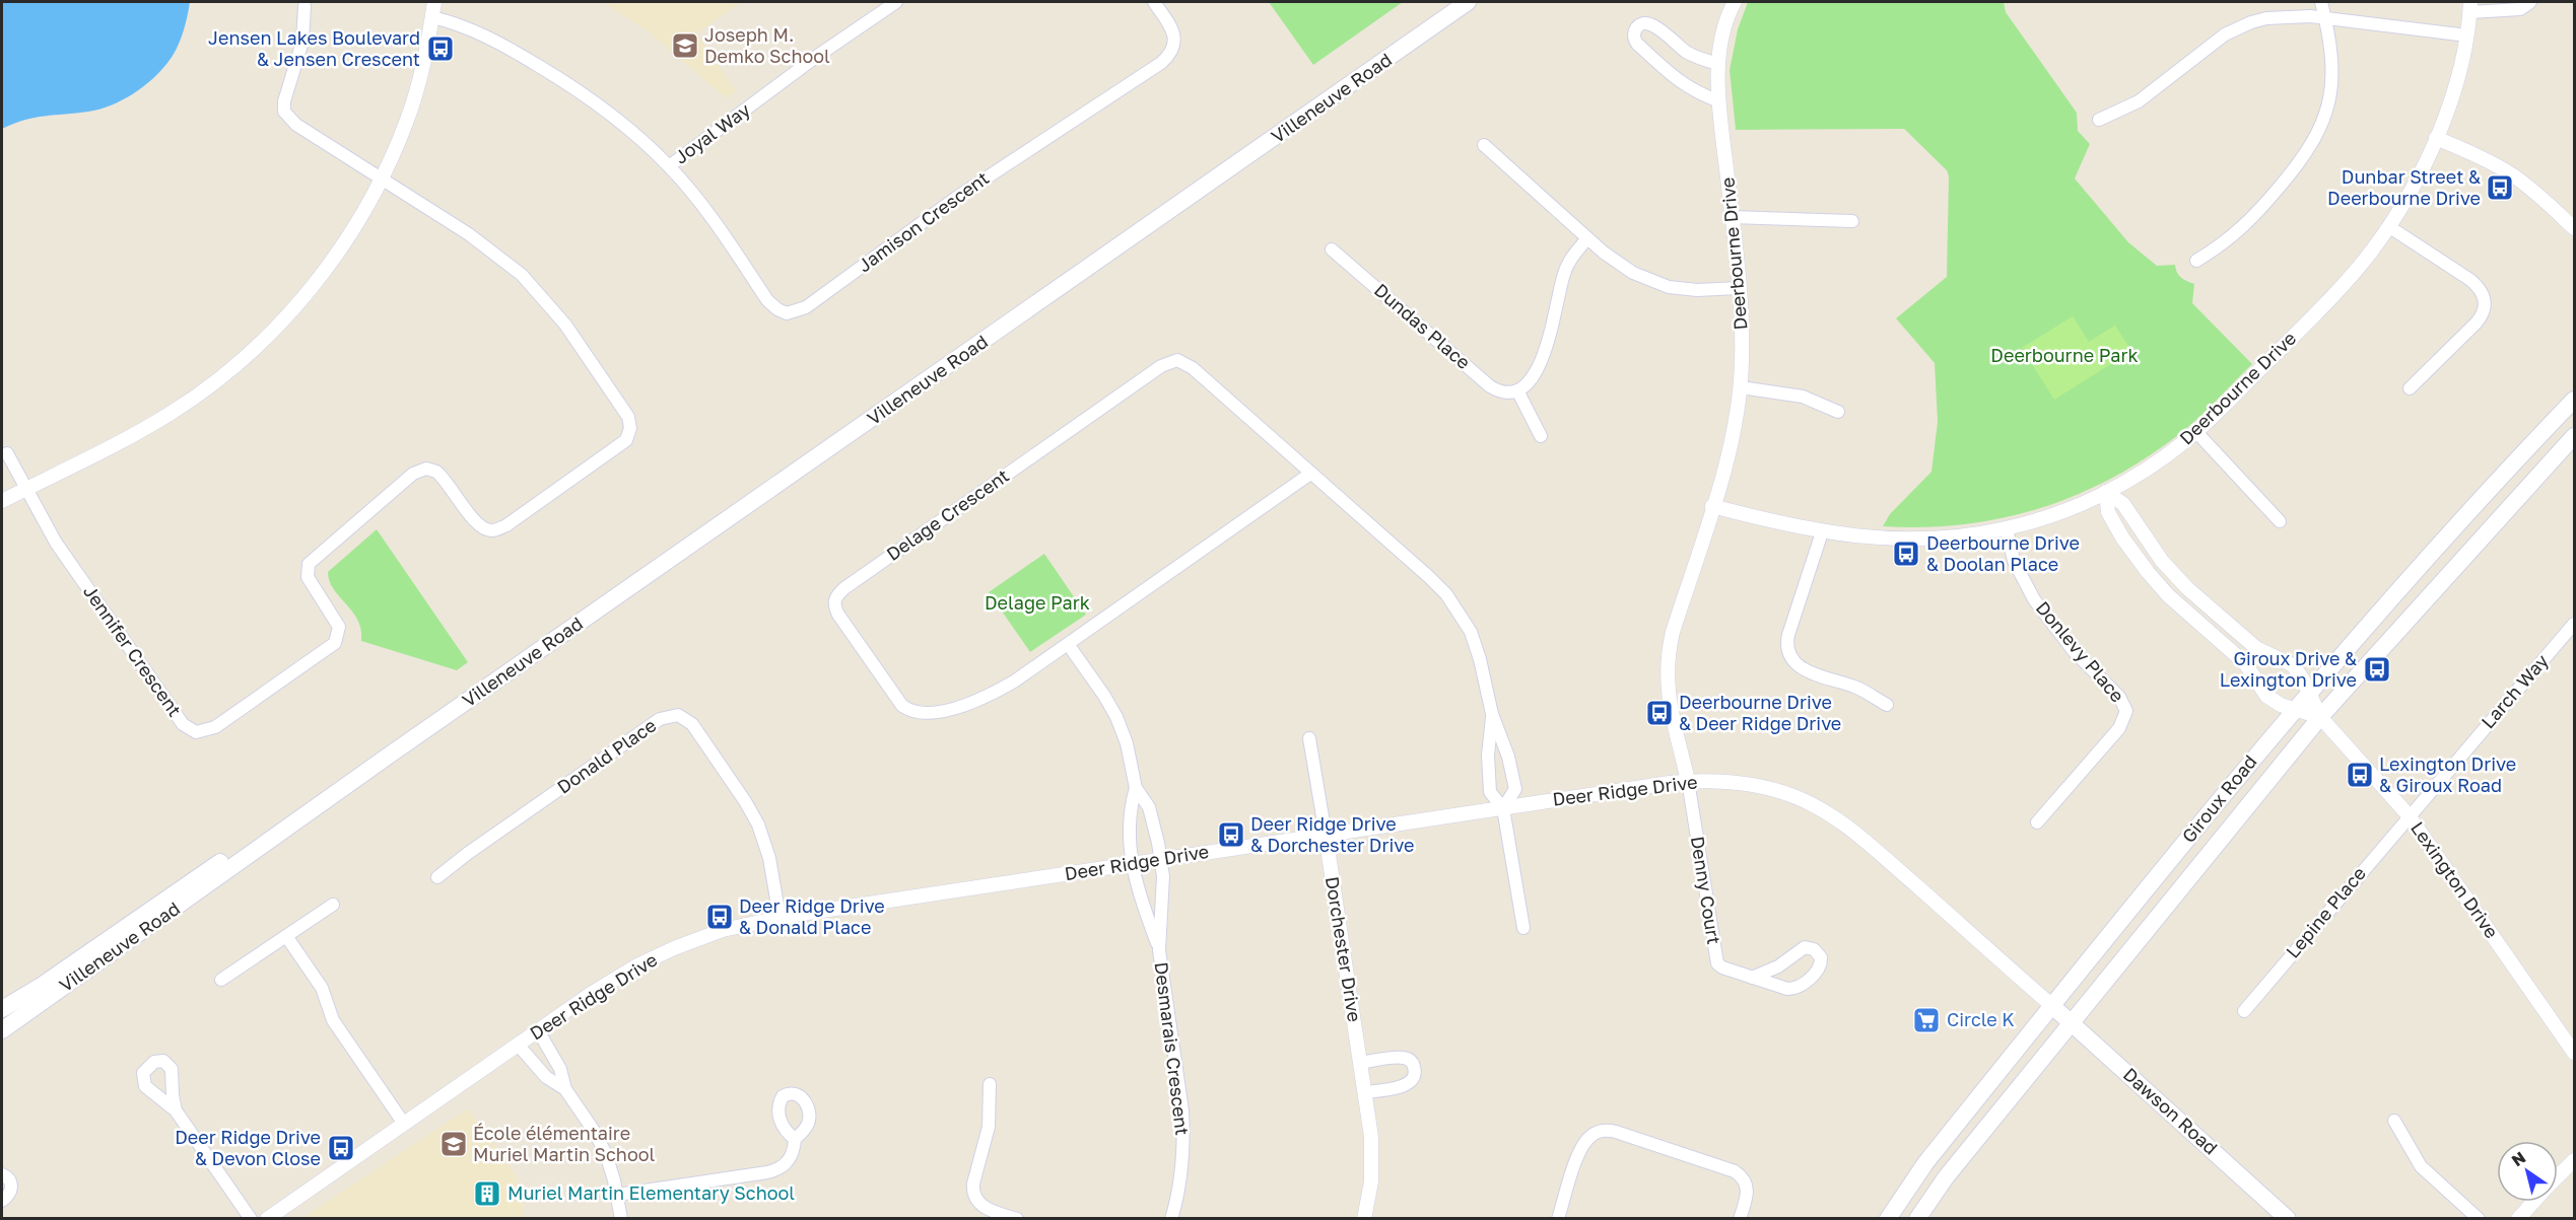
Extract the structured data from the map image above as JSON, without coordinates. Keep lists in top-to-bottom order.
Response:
{
  "streets": {
    "main road": ["Villeneuve Road", "Giroux Road", "Dawson Road"],
    "street": [
      "Joyal Way",
      "Jamison Crescent",
      "Deerbourne Drive",
      "Dundas Place",
      "Delage Crescent",
      "Jennifer Crescent",
      "Donlevy Place",
      "Larch Way",
      "Donald Place",
      "Deer Ridge Drive",
      "Lexington Drive",
      "Denny Court",
      "Lepine Place",
      "Dorchester Drive",
      "Desmarais Crescent"
    ]
  },
  "crossings": [
    ["Joyal Way", "Jamison Crescent"],
    ["Deerbourne Drive", "Donlevy Place"],
    ["Deerbourne Drive", "Deer Ridge Drive"],
    ["Deerbourne Drive", "Denny Court"],
    ["Delage Crescent", "Deer Ridge Drive"],
    ["Larch Way", "Lexington Drive"],
    ["Larch Way", "Lepine Place"],
    ["Donald Place", "Deer Ridge Drive"],
    ["Deer Ridge Drive", "Giroux Road"],
    ["Deer Ridge Drive", "Denny Court"],
    ["Deer Ridge Drive", "Dorchester Drive"],
    ["Deer Ridge Drive", "Desmarais Crescent"],
    ["Deer Ridge Drive", "Dawson Road"],
    ["Giroux Road", "Lexington Drive"],
    ["Giroux Road", "Dawson Road"],
    ["Lexington Drive", "Lepine Place"]
  ],
  "parks": ["Deerbourne Park", "Delage Park"],
  "places": {
    "school or university": ["Joseph M. Demko School", "École élémentaire Muriel Martin School"],
    "bus stop": [
      "Jensen Lakes Boulevard & Jensen Crescent",
      "Dunbar Street & Deerbourne Drive",
      "Deerbourne Drive & Doolan Place",
      "Giroux Drive & Lexington Drive",
      "Deerbourne Drive & Deer Ridge Drive",
      "Lexington Drive & Giroux Road",
      "Deer Ridge Drive & Dorchester Drive",
      "Deer Ridge Drive & Donald Place",
      "Deer Ridge Drive & Devon Close"
    ],
    "supermarket": ["Circle K"],
    "building": ["Muriel Martin Elementary School"]
  },
  "north": "top left"
}
